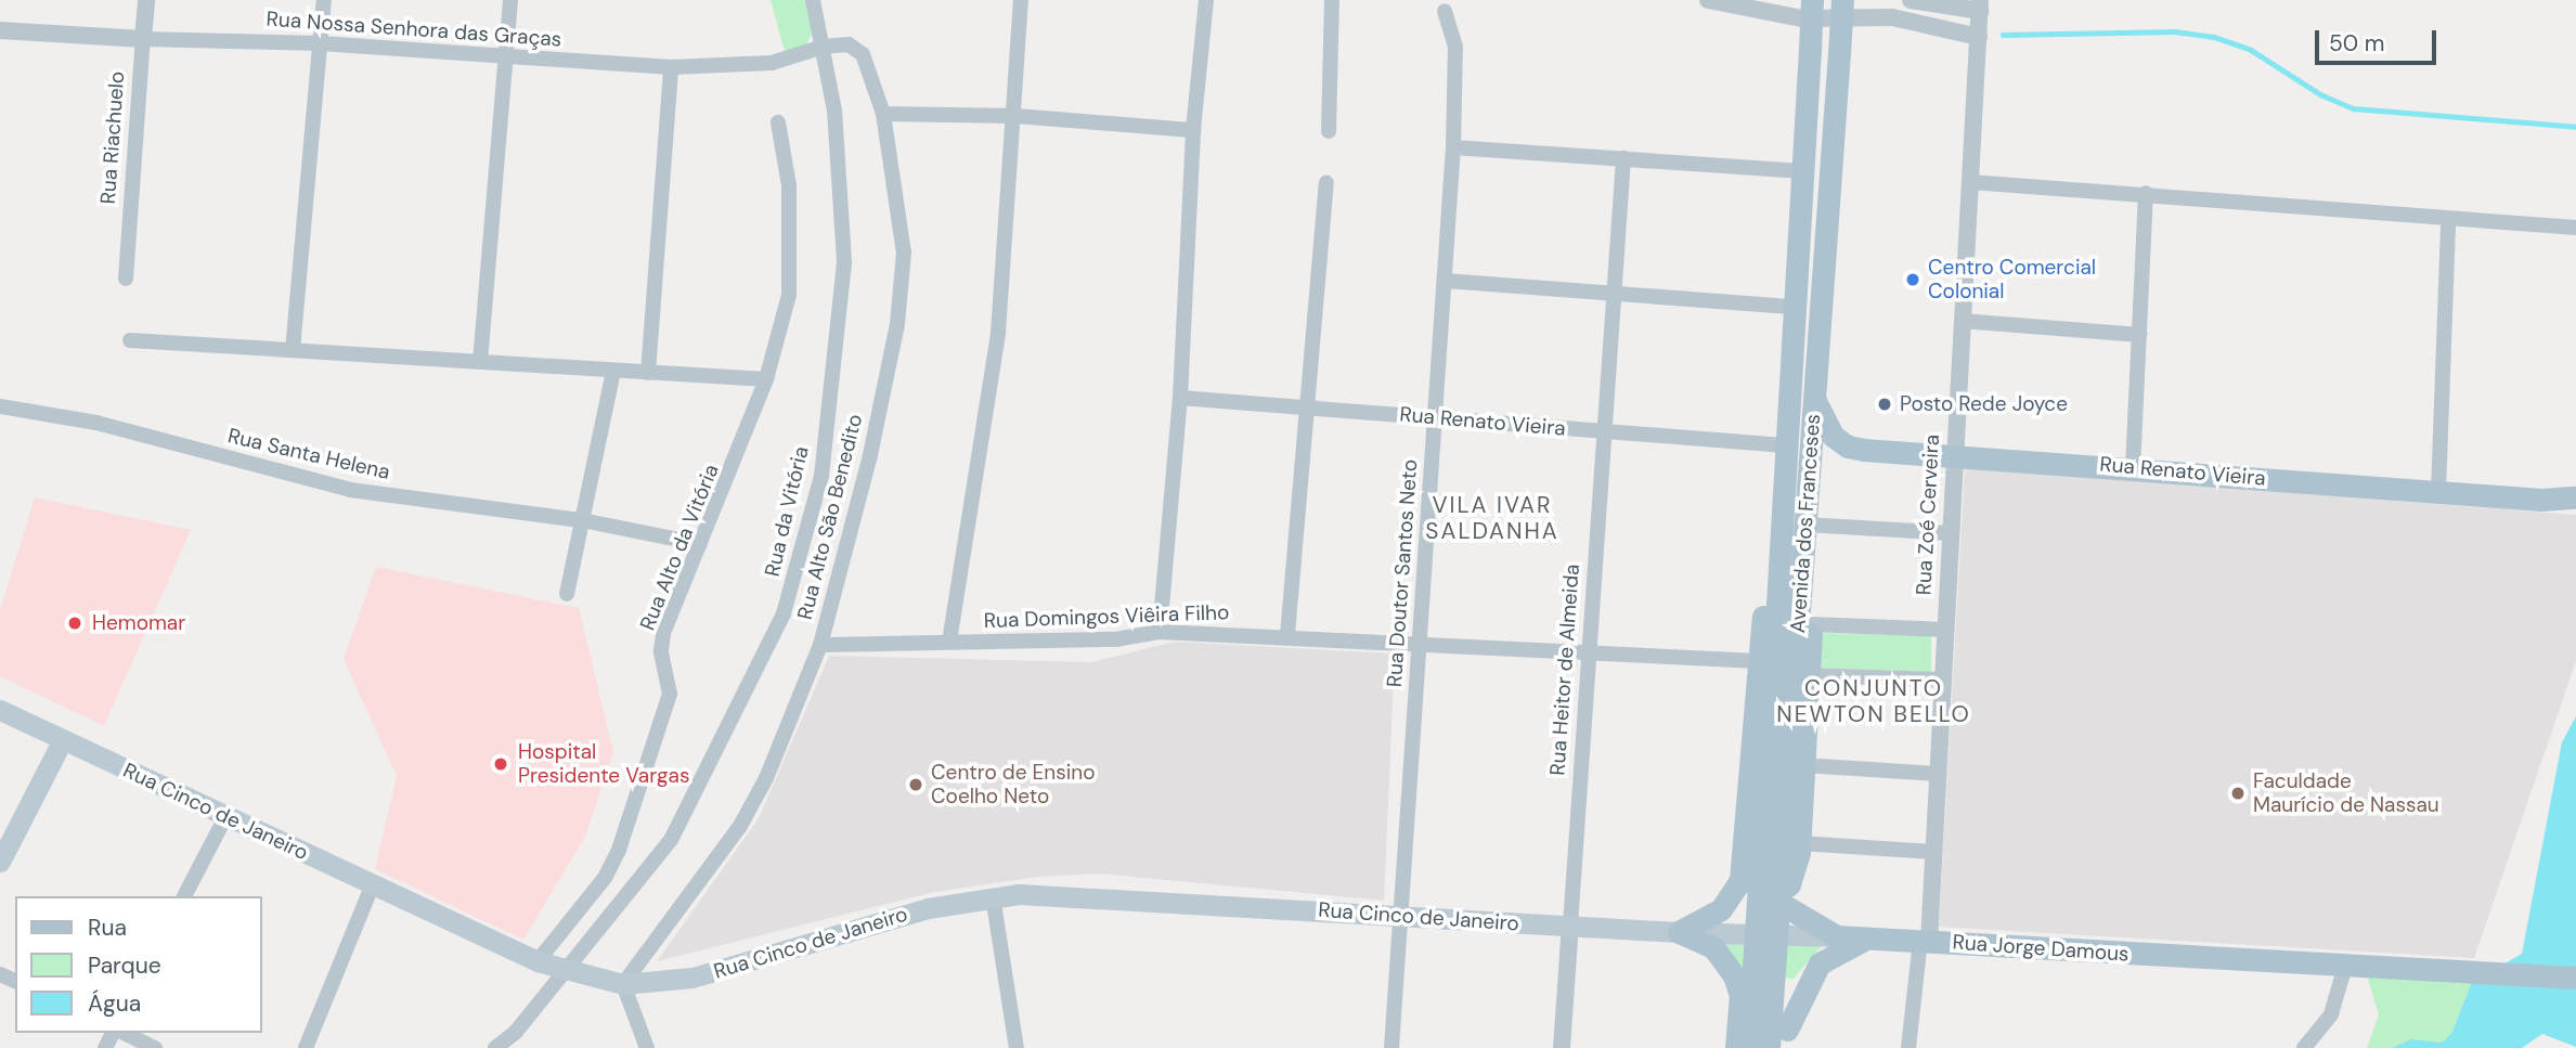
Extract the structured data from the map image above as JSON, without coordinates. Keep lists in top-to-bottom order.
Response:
{
  "streets": {
    "main road": [
      "Rua Renato Vieira",
      "Avenida dos Franceses",
      "Rua Cinco de Janeiro",
      "Rua Jorge Damous"
    ],
    "street": [
      "Rua Nossa Senhora das Graças",
      "Rua Riachuelo",
      "Rua Santa Helena",
      "Rua da Vitória",
      "Rua Zoé Cerveira",
      "Rua Alto São Benedito",
      "Rua Alto da Vitória",
      "Rua Doutor Santos Neto",
      "Rua Domingos Viêira Filho",
      "Rua Heitor de Almeida"
    ]
  },
  "crossings": [
    ["Rua Nossa Senhora das Graças", "Rua Riachuelo"],
    ["Rua Nossa Senhora das Graças", "Rua da Vitória"],
    ["Rua Nossa Senhora das Graças", "Rua Alto São Benedito"],
    ["Rua Renato Vieira", "Rua Zoé Cerveira"],
    ["Rua Renato Vieira", "Avenida dos Franceses"],
    ["Rua Renato Vieira", "Rua Doutor Santos Neto"],
    ["Rua Renato Vieira", "Rua Heitor de Almeida"],
    ["Rua Santa Helena", "Rua Alto da Vitória"],
    ["Rua da Vitória", "Rua Alto São Benedito"],
    ["Rua da Vitória", "Rua Cinco de Janeiro"],
    ["Rua Zoé Cerveira", "Rua Jorge Damous"],
    ["Rua Alto São Benedito", "Rua Domingos Viêira Filho"],
    ["Rua Alto São Benedito", "Rua Cinco de Janeiro"],
    ["Avenida dos Franceses", "Rua Domingos Viêira Filho"],
    ["Rua Alto da Vitória", "Rua Cinco de Janeiro"],
    ["Rua Doutor Santos Neto", "Rua Domingos Viêira Filho"],
    ["Rua Doutor Santos Neto", "Rua Cinco de Janeiro"],
    ["Rua Domingos Viêira Filho", "Rua Heitor de Almeida"],
    ["Rua Heitor de Almeida", "Rua Cinco de Janeiro"],
    ["Rua Cinco de Janeiro", "Rua Jorge Damous"]
  ],
  "districts": ["VILA IVAR SALDANHA", "CONJUNTO NEWTON BELLO"],
  "places": [
    "Centro Comercial Colonial",
    "Posto Rede Joyce",
    "Hemomar",
    "Hospital Presidente Vargas",
    "Centro de Ensino Coelho Neto",
    "Faculdade Maurício de Nassau"
  ],
  "legend": ["Rua", "Parque", "Água"],
  "scale_bar": "50 m"
}
